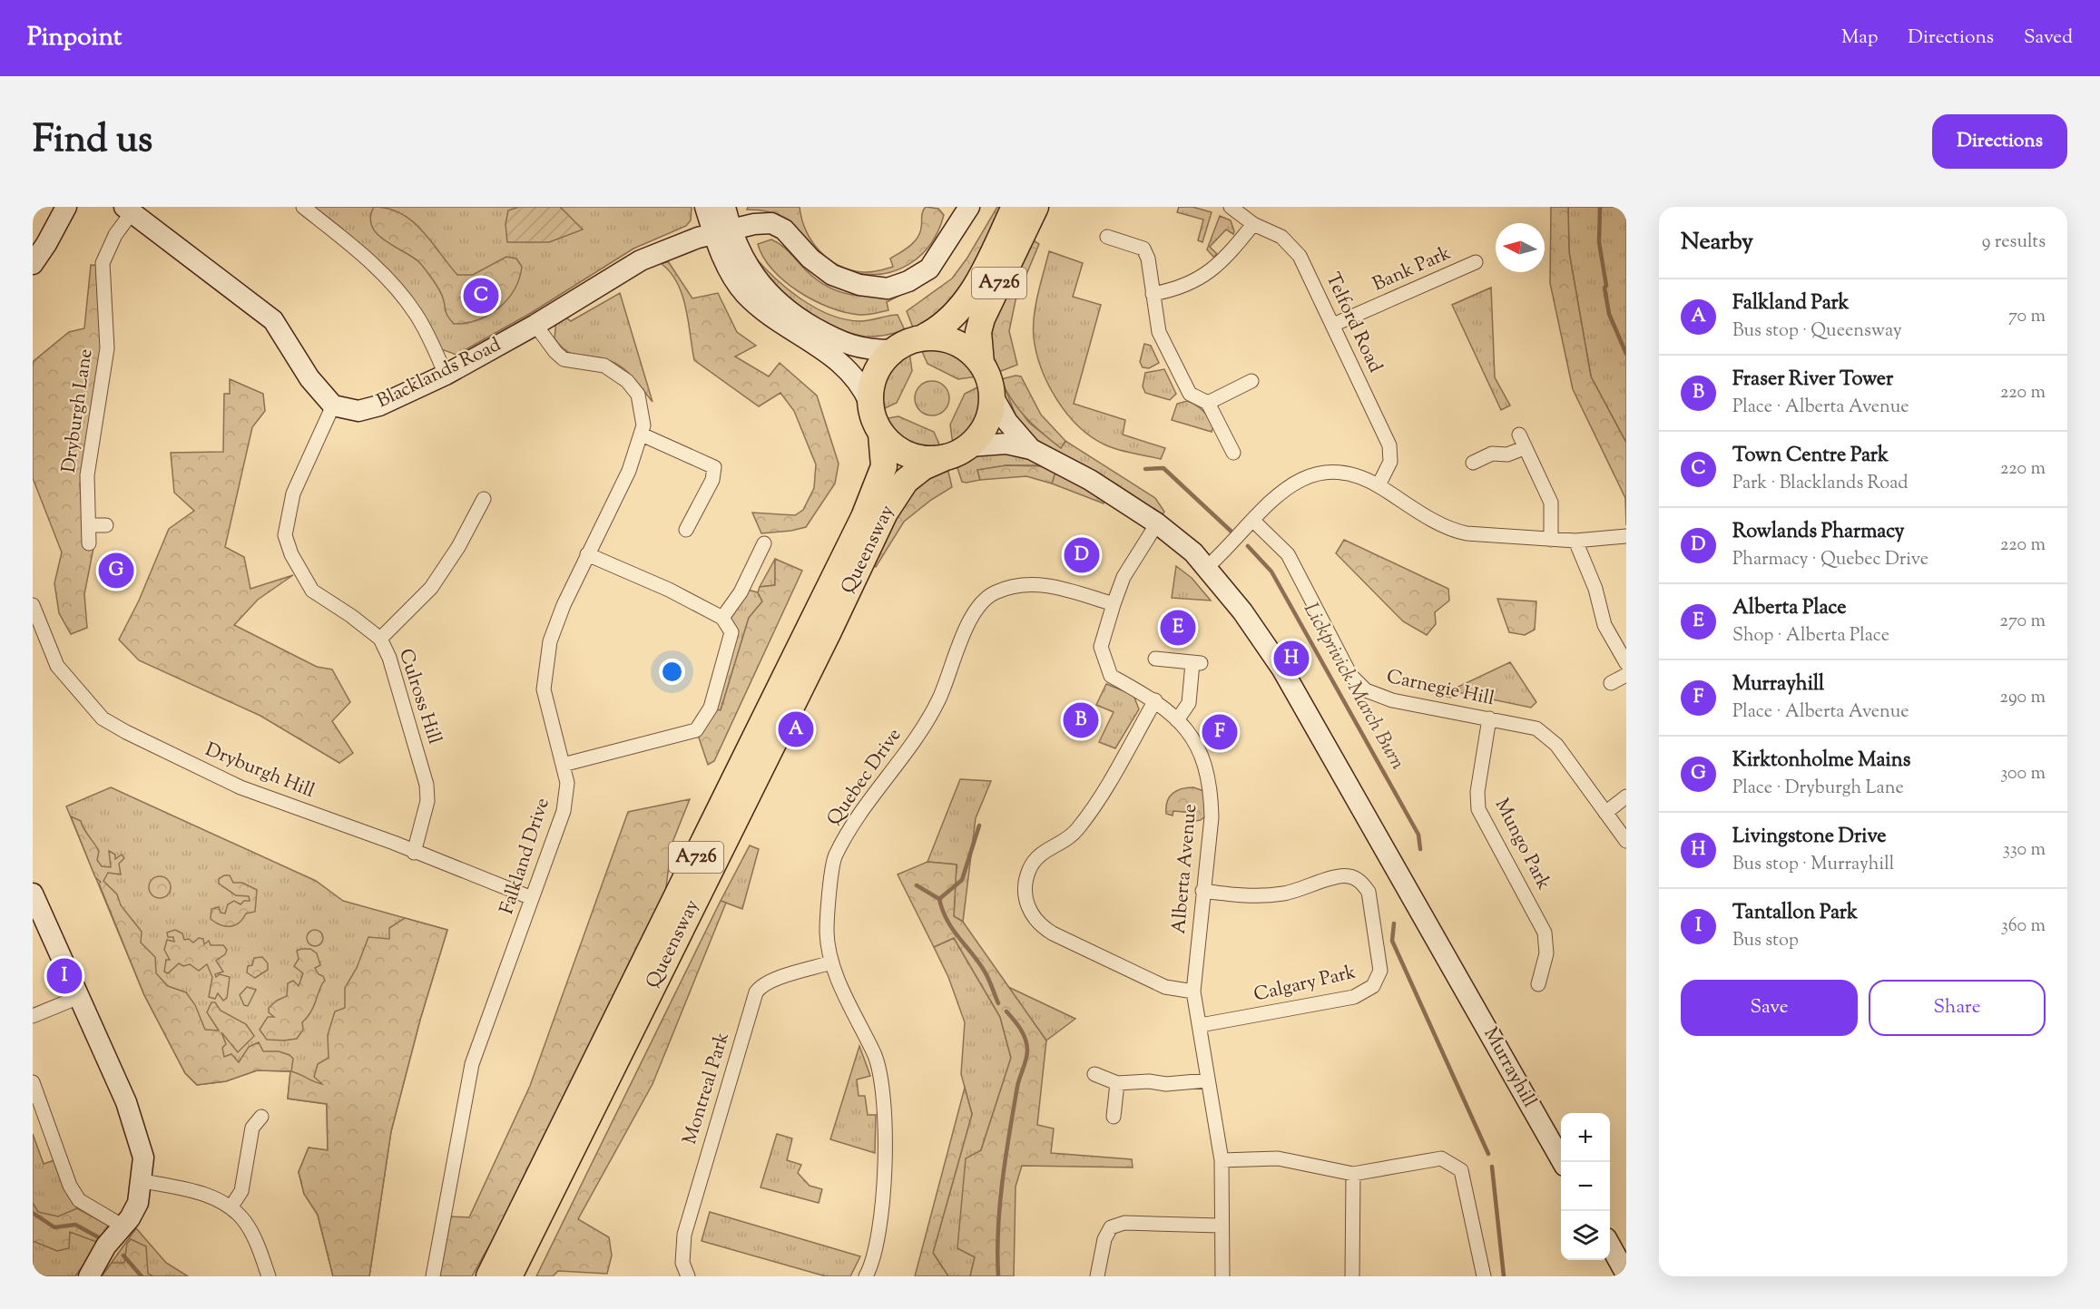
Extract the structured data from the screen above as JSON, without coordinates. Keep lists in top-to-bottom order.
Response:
{
  "streets": {
    "highway": ["A726", "Queensway"],
    "street": [
      "Bank Park",
      "Telford Road",
      "Blacklands Road",
      "Dryburgh Lane",
      "Carnegie Hill",
      "Culross Hill",
      "Dryburgh Hill",
      "Quebec Drive",
      "Mungo Park",
      "Falkland Drive",
      "Alberta Avenue",
      "Calgary Park",
      "Murrayhill",
      "Montreal Park"
    ]
  },
  "crossings": [
    ["Bank Park", "Telford Road"],
    ["A726", "Queensway"],
    ["A726", "Murrayhill"],
    ["Blacklands Road", "Culross Hill"],
    ["Blacklands Road", "Falkland Drive"],
    ["Queensway", "Murrayhill"],
    ["Carnegie Hill", "Mungo Park"],
    ["Culross Hill", "Dryburgh Hill"],
    ["Dryburgh Hill", "Falkland Drive"],
    ["Quebec Drive", "Alberta Avenue"],
    ["Quebec Drive", "Montreal Park"],
    ["Alberta Avenue", "Calgary Park"],
    ["Alberta Avenue", "Murrayhill"]
  ],
  "water": ["Lickprivick March Burn"],
  "north": "left",
  "page": {
    "header": "Pinpoint",
    "nav": ["Map", "Directions", "Saved"],
    "title": "Find us",
    "buttons": [
      "Directions",
      ["Save", "Share"]
    ],
    "heading": ["Nearby", "9 results"],
    "pins": [
      "C",
      "D",
      "G",
      "E",
      "H",
      "B",
      "A",
      "F",
      "I"
    ],
    "list": [
      {
        "mark": "A",
        "name": "Falkland Park",
        "note": "Bus stop · Queensway",
        "value": "70 m"
      },
      {
        "mark": "B",
        "name": "Fraser River Tower",
        "note": "Place · Alberta Avenue",
        "value": "220 m"
      },
      {
        "mark": "C",
        "name": "Town Centre Park",
        "note": "Park · Blacklands Road",
        "value": "220 m"
      },
      {
        "mark": "D",
        "name": "Rowlands Pharmacy",
        "note": "Pharmacy · Quebec Drive",
        "value": "220 m"
      },
      {
        "mark": "E",
        "name": "Alberta Place",
        "note": "Shop · Alberta Place",
        "value": "270 m"
      },
      {
        "mark": "F",
        "name": "Murrayhill",
        "note": "Place · Alberta Avenue",
        "value": "290 m"
      },
      {
        "mark": "G",
        "name": "Kirktonholme Mains",
        "note": "Place · Dryburgh Lane",
        "value": "300 m"
      },
      {
        "mark": "H",
        "name": "Livingstone Drive",
        "note": "Bus stop · Murrayhill",
        "value": "330 m"
      },
      {
        "mark": "I",
        "name": "Tantallon Park",
        "note": "Bus stop",
        "value": "360 m"
      }
    ],
    "map_buttons": ["+", "−"]
  }
}
